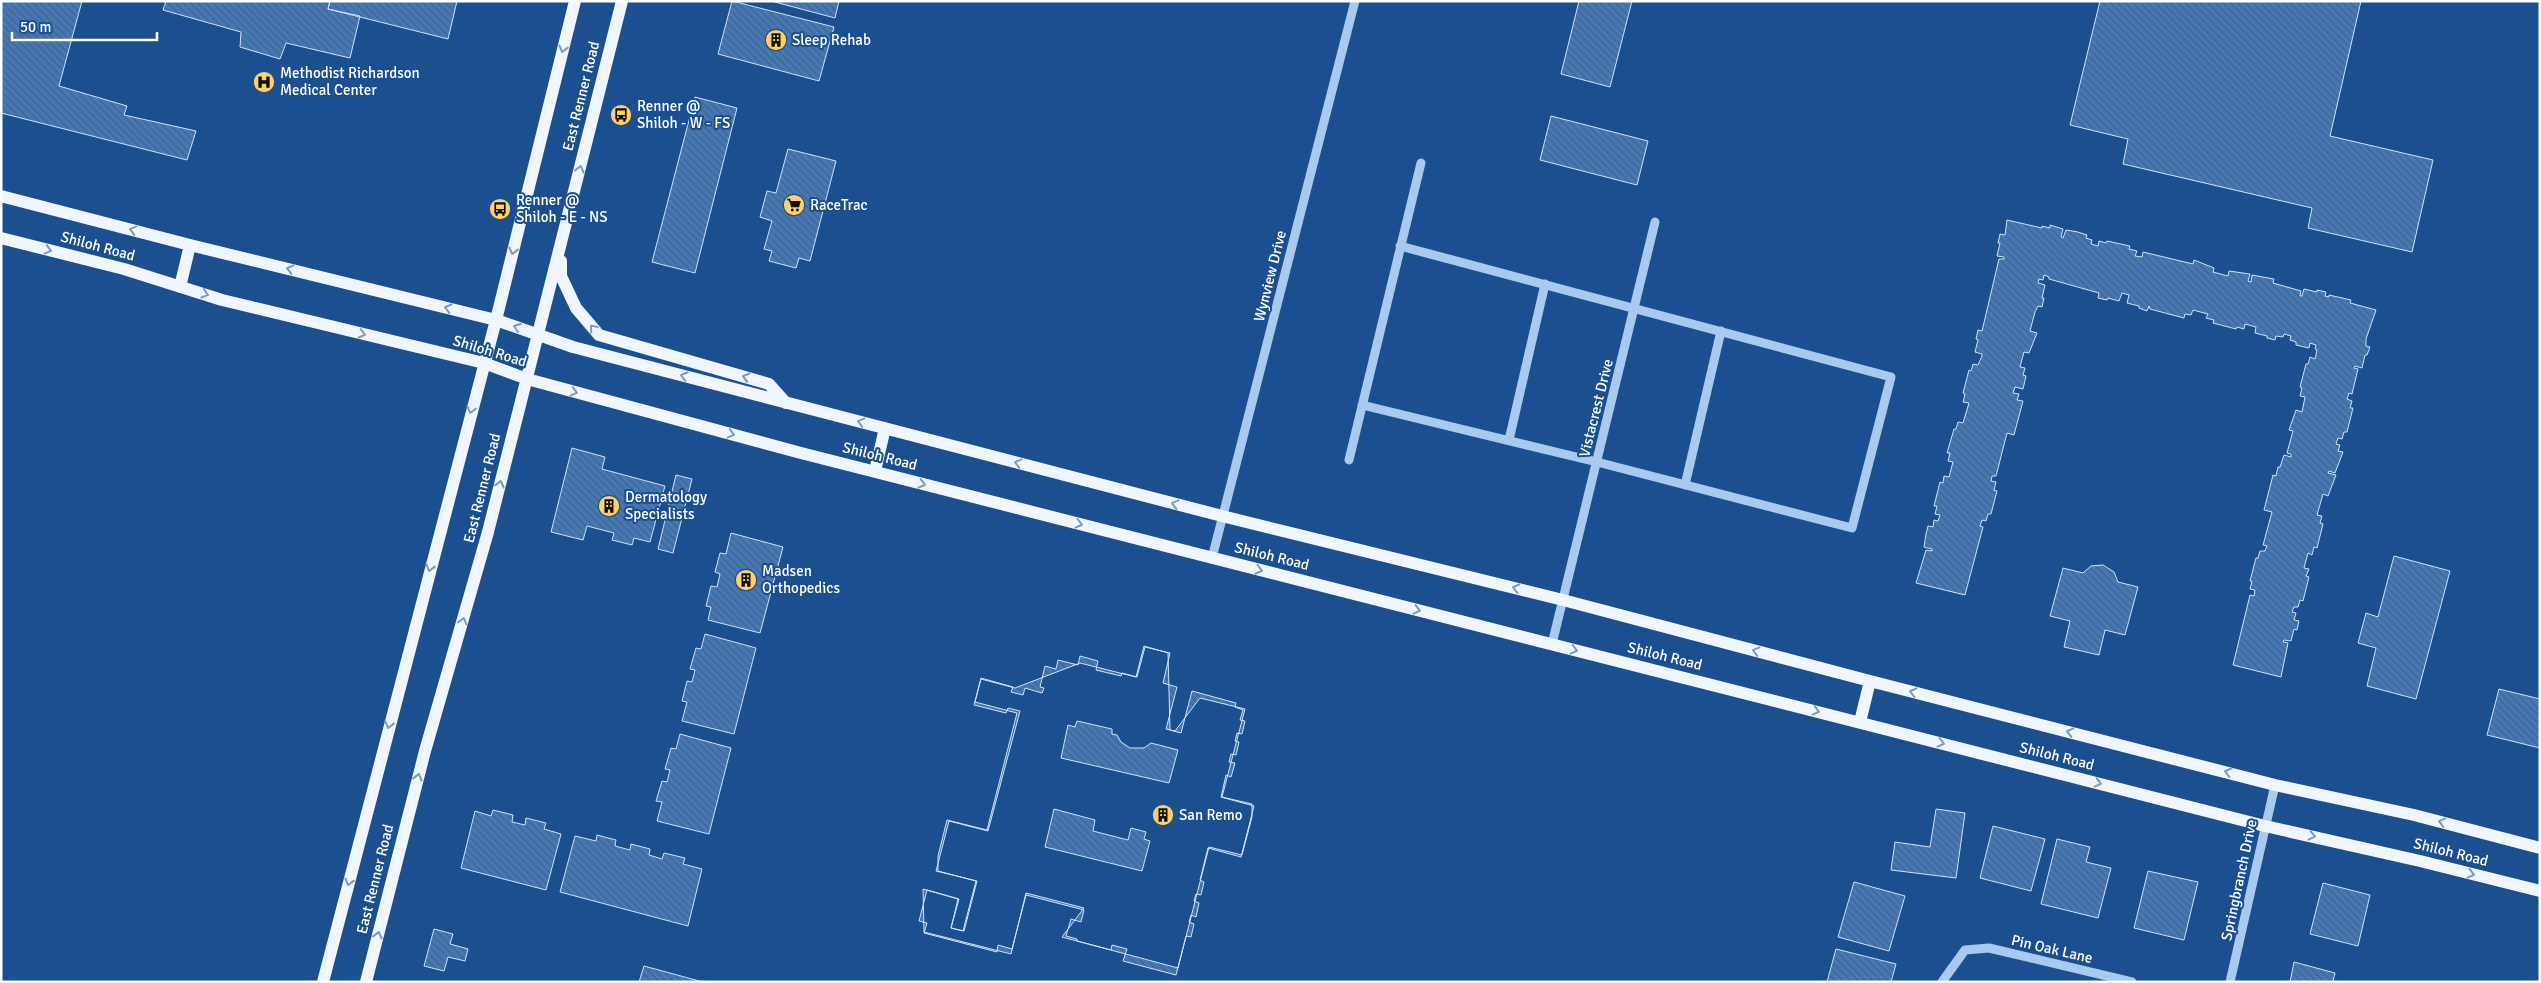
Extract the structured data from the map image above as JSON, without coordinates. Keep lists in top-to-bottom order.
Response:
{
  "streets": {
    "main road": ["East Renner Road", "Shiloh Road"],
    "street": [
      "Wynview Drive",
      "Vistacrest Drive",
      "Springbranch Drive",
      "Pin Oak Lane"
    ]
  },
  "crossings": [
    ["East Renner Road", "Shiloh Road"],
    ["Shiloh Road", "Wynview Drive"],
    ["Shiloh Road", "Vistacrest Drive"],
    ["Shiloh Road", "Springbranch Drive"]
  ],
  "places": {
    "building": [
      "Sleep Rehab",
      "Dermatology Specialists",
      "Madsen Orthopedics",
      "San Remo"
    ],
    "hospital": ["Methodist Richardson Medical Center"],
    "bus stop": ["Renner @ Shiloh - W - FS", "Renner @ Shiloh - E - NS"],
    "supermarket": ["RaceTrac"]
  },
  "scale_bar": "50 m"
}
